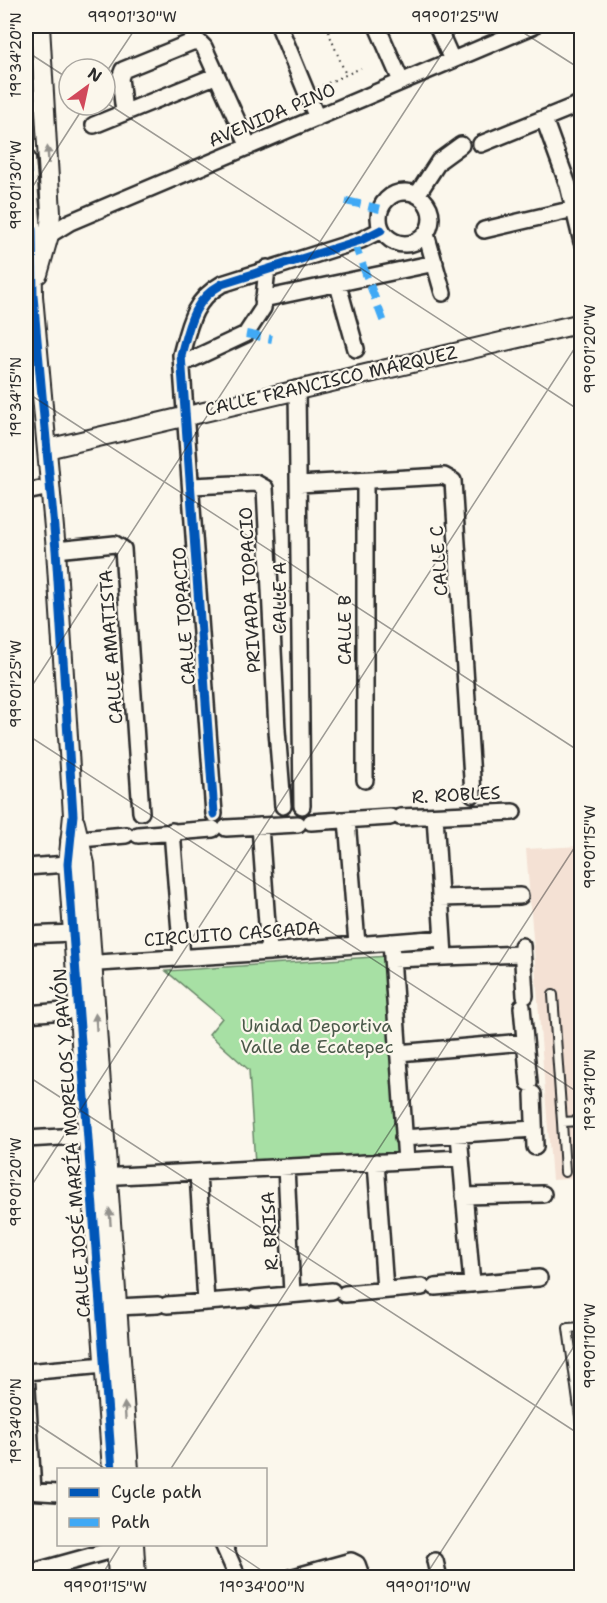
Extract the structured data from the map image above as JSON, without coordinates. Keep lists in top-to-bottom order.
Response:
{
  "streets": {
    "street": [
      "AVENIDA PINO",
      "CALLE FRANCISCO MÁRQUEZ",
      "CALLE C",
      "PRIVADA TOPACIO",
      "CALLE A",
      "CALLE TOPACIO",
      "CALLE B",
      "CALLE AMATISTA",
      "R. ROBLES",
      "CIRCUITO CASCADA",
      "CALLE JOSÉ MARÍA MORELOS Y PAVÓN",
      "R. BRISA"
    ]
  },
  "crossings": [
    ["AVENIDA PINO", "CALLE JOSÉ MARÍA MORELOS Y PAVÓN"],
    ["CALLE FRANCISCO MÁRQUEZ", "CALLE A"],
    ["CALLE FRANCISCO MÁRQUEZ", "CALLE TOPACIO"],
    ["CALLE FRANCISCO MÁRQUEZ", "CALLE JOSÉ MARÍA MORELOS Y PAVÓN"],
    ["CALLE C", "CALLE A"],
    ["CALLE C", "CALLE B"],
    ["PRIVADA TOPACIO", "CALLE TOPACIO"],
    ["CALLE TOPACIO", "R. ROBLES"],
    ["CALLE AMATISTA", "CALLE JOSÉ MARÍA MORELOS Y PAVÓN"],
    ["R. ROBLES", "CALLE JOSÉ MARÍA MORELOS Y PAVÓN"],
    ["CIRCUITO CASCADA", "CALLE JOSÉ MARÍA MORELOS Y PAVÓN"],
    ["CALLE JOSÉ MARÍA MORELOS Y PAVÓN", "R. BRISA"]
  ],
  "parks": ["Unidad Deportiva Valle de Ecatepec"],
  "legend": ["Cycle path", "Path"],
  "north": "top right",
  "coordinates": [
    "99°01'30\"W",
    "99°01'25\"W",
    "19°34'20\"N",
    "99°01'20\"W",
    "19°34'15\"N",
    "99°01'15\"W",
    "19°34'10\"N",
    "99°01'10\"W",
    "19°34'00\"N"
  ]
}
